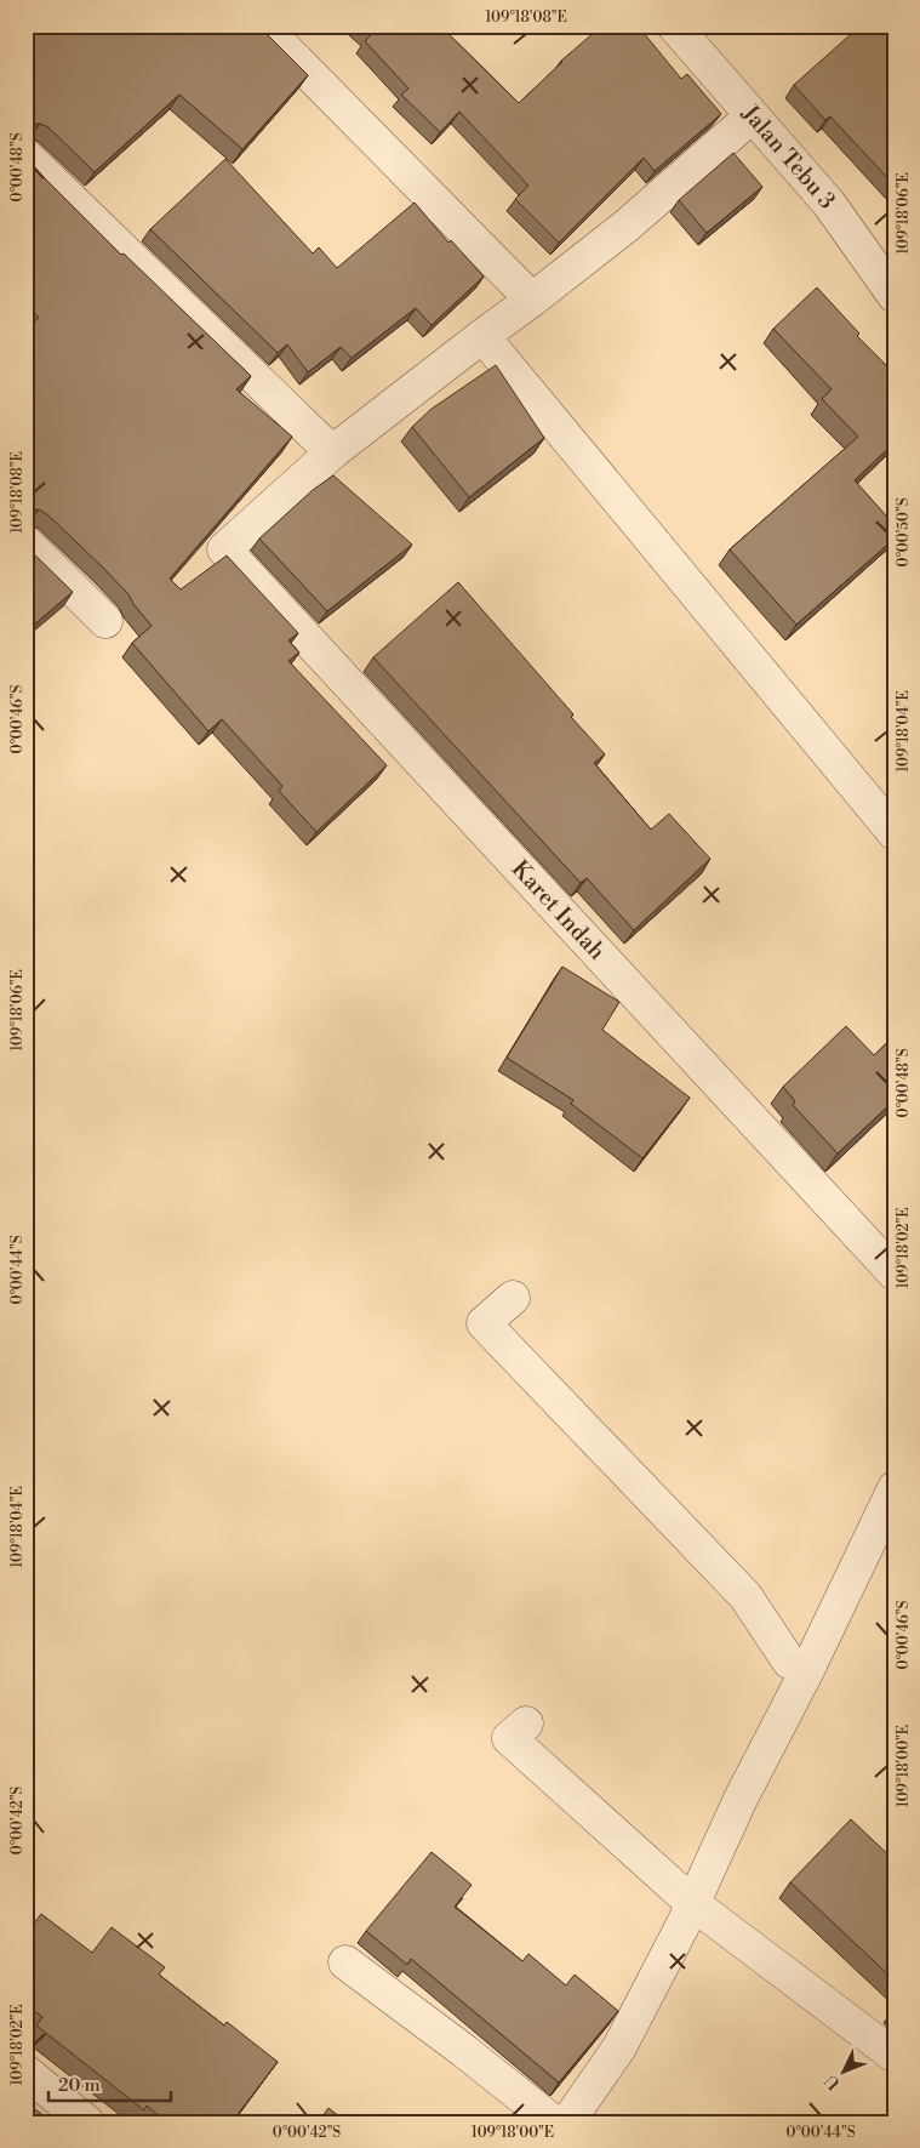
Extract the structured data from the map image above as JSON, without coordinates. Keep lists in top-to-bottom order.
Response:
{
  "streets": {
    "street": ["Jalan Tebu 3", "Karet Indah"]
  },
  "scale_bar": "20 m",
  "north": "bottom left",
  "coordinates": [
    "109°18'08\"E",
    "0°00'48\"S",
    "109°18'06\"E",
    "0°00'50\"S",
    "0°00'46\"S",
    "109°18'04\"E",
    "109°18'02\"E",
    "0°00'44\"S",
    "109°18'00\"E",
    "0°00'42\"S"
  ]
}
